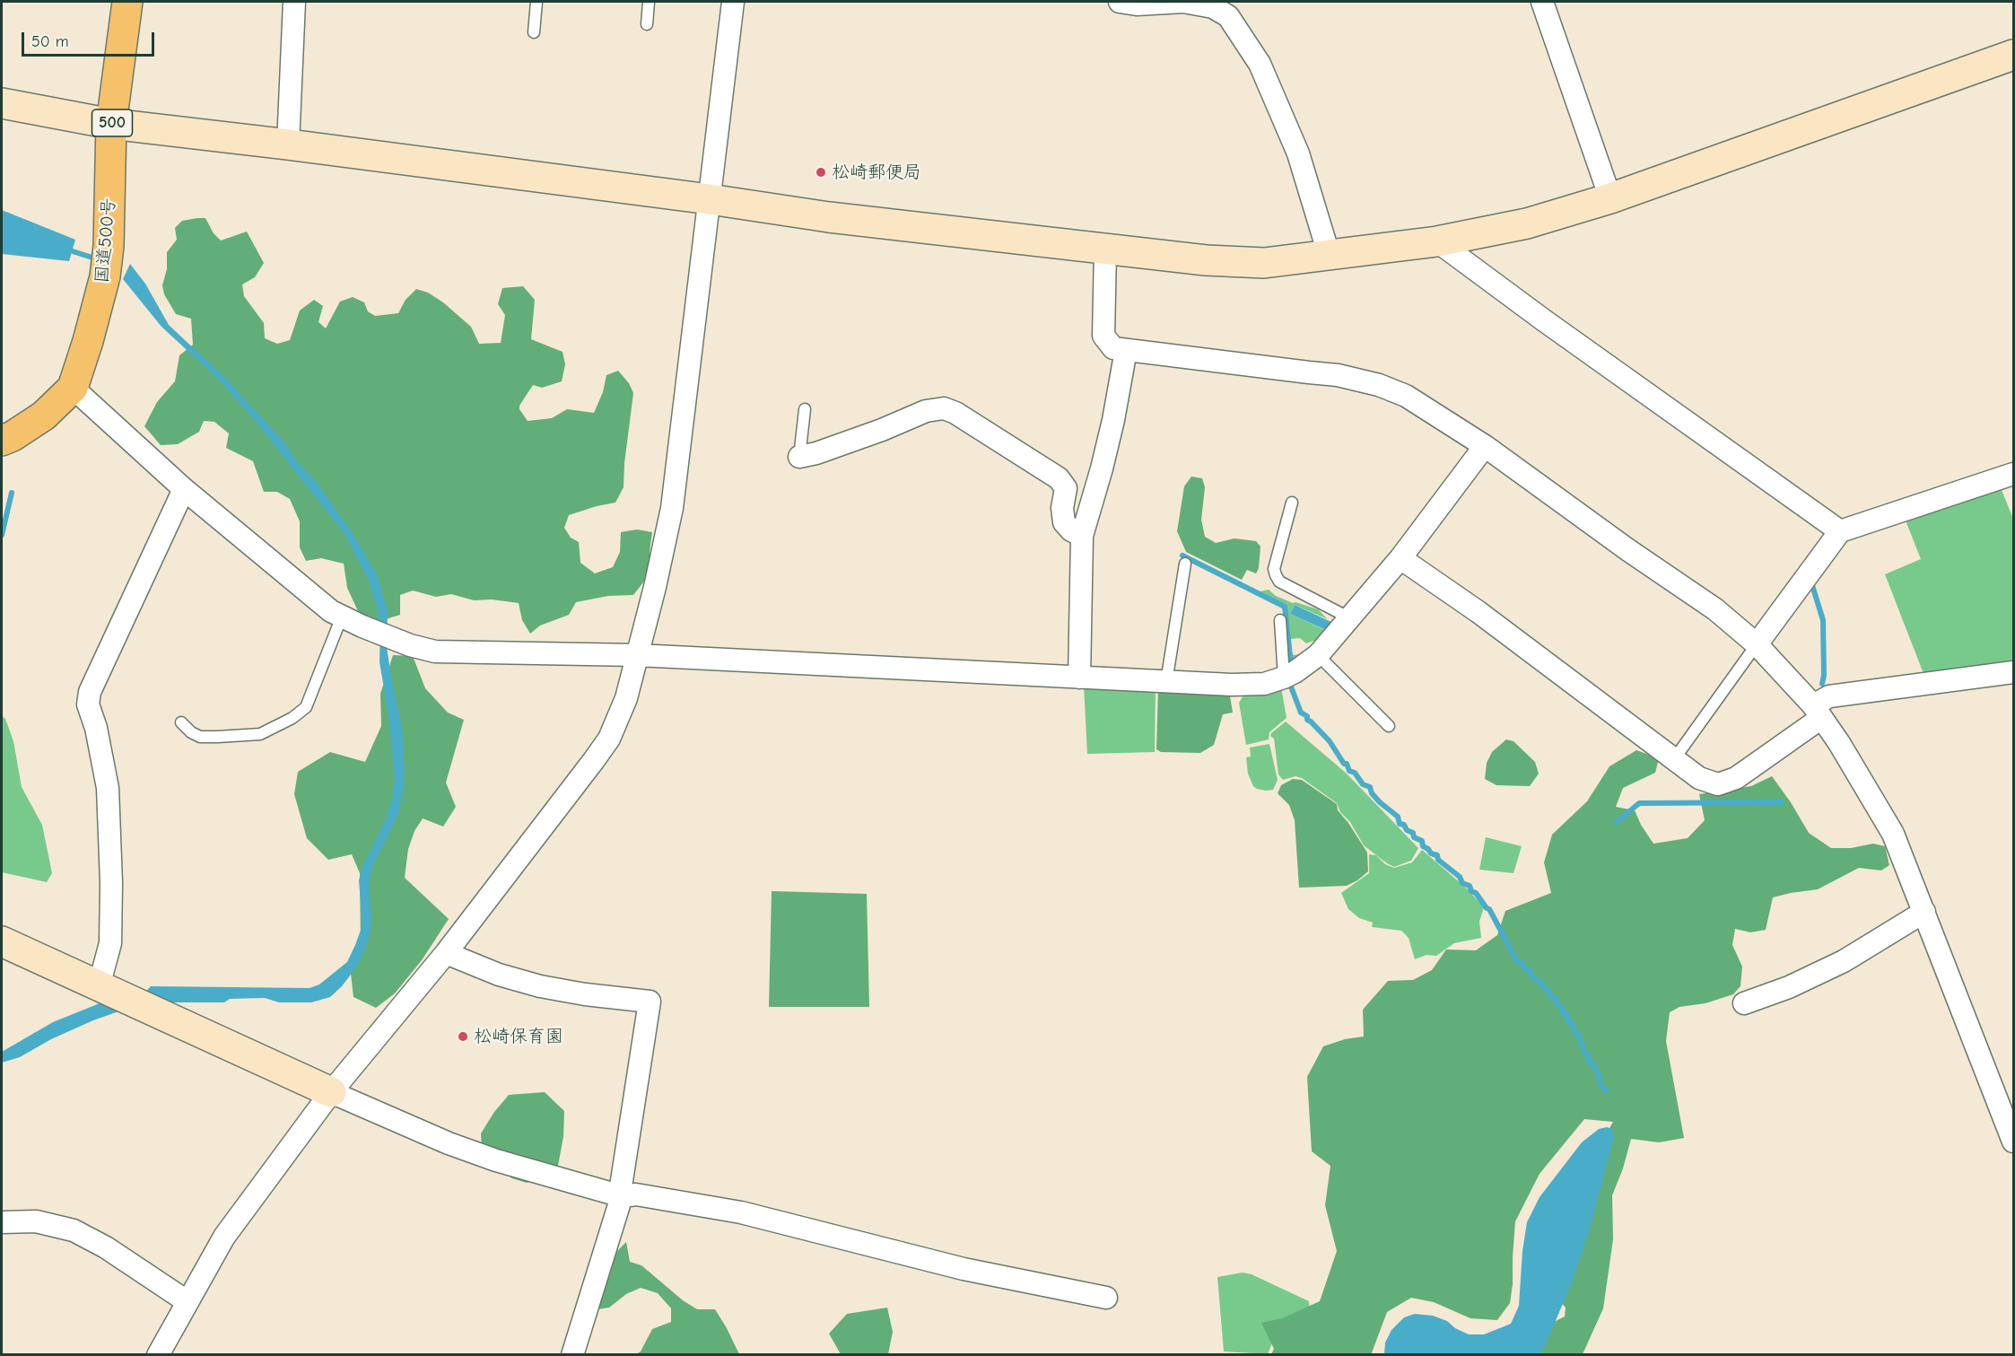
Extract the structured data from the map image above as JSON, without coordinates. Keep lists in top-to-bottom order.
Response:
{
  "streets": {
    "highway": ["500", "国道500号"]
  },
  "places": ["松崎郵便局", "松崎保育園"],
  "scale_bar": "50 m"
}
